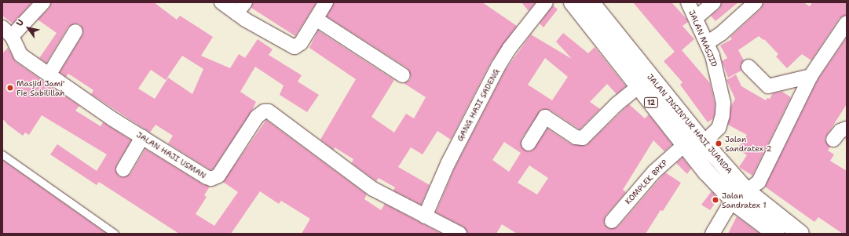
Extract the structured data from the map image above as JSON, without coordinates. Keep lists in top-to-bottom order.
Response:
{
  "streets": {
    "highway": ["12", "JALAN INSINYUR HAJI JUANDA"],
    "street": [
      "JALAN MASJID",
      "GANG HAJI SADENG",
      "JALAN HAJI USMAN",
      "KOMPLEK BPKP"
    ]
  },
  "crossings": [
    ["JALAN MASJID", "JALAN INSINYUR HAJI JUANDA"],
    ["GANG HAJI SADENG", "JALAN HAJI USMAN"],
    ["JALAN INSINYUR HAJI JUANDA", "KOMPLEK BPKP"]
  ],
  "places": ["Masjid Jami' Fie Sabilillah", "Jalan Sandratex 2", "Jalan Sandratex 1"],
  "north": "top left"
}
